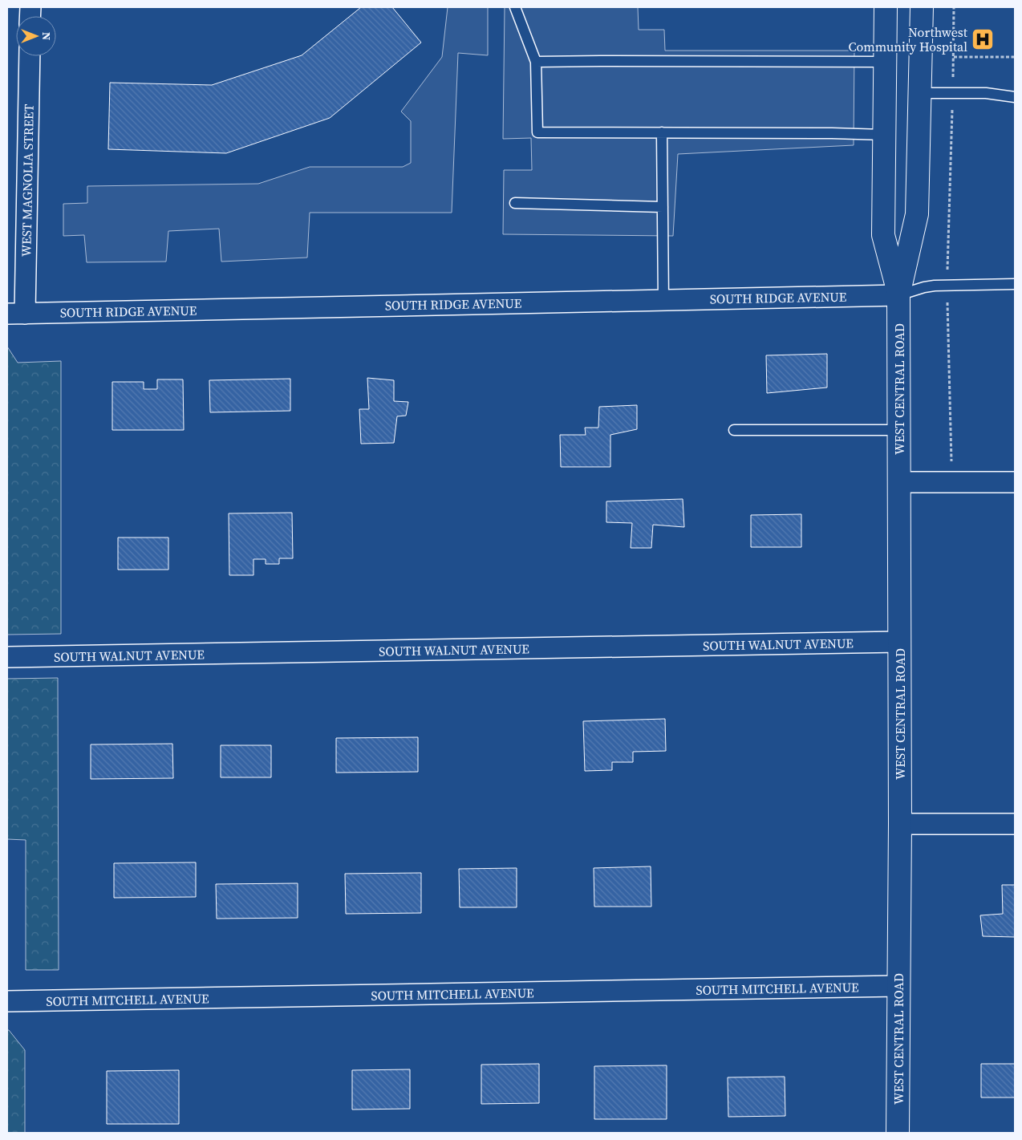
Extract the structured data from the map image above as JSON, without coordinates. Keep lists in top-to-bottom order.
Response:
{
  "streets": {
    "main road": ["WEST CENTRAL ROAD"],
    "street": [
      "WEST MAGNOLIA STREET",
      "SOUTH RIDGE AVENUE",
      "SOUTH WALNUT AVENUE",
      "SOUTH MITCHELL AVENUE"
    ]
  },
  "crossings": [
    ["WEST MAGNOLIA STREET", "SOUTH RIDGE AVENUE"],
    ["SOUTH RIDGE AVENUE", "WEST CENTRAL ROAD"],
    ["WEST CENTRAL ROAD", "SOUTH WALNUT AVENUE"],
    ["WEST CENTRAL ROAD", "SOUTH MITCHELL AVENUE"]
  ],
  "places": {
    "hospital": ["Northwest Community Hospital"]
  },
  "north": "right"
}
